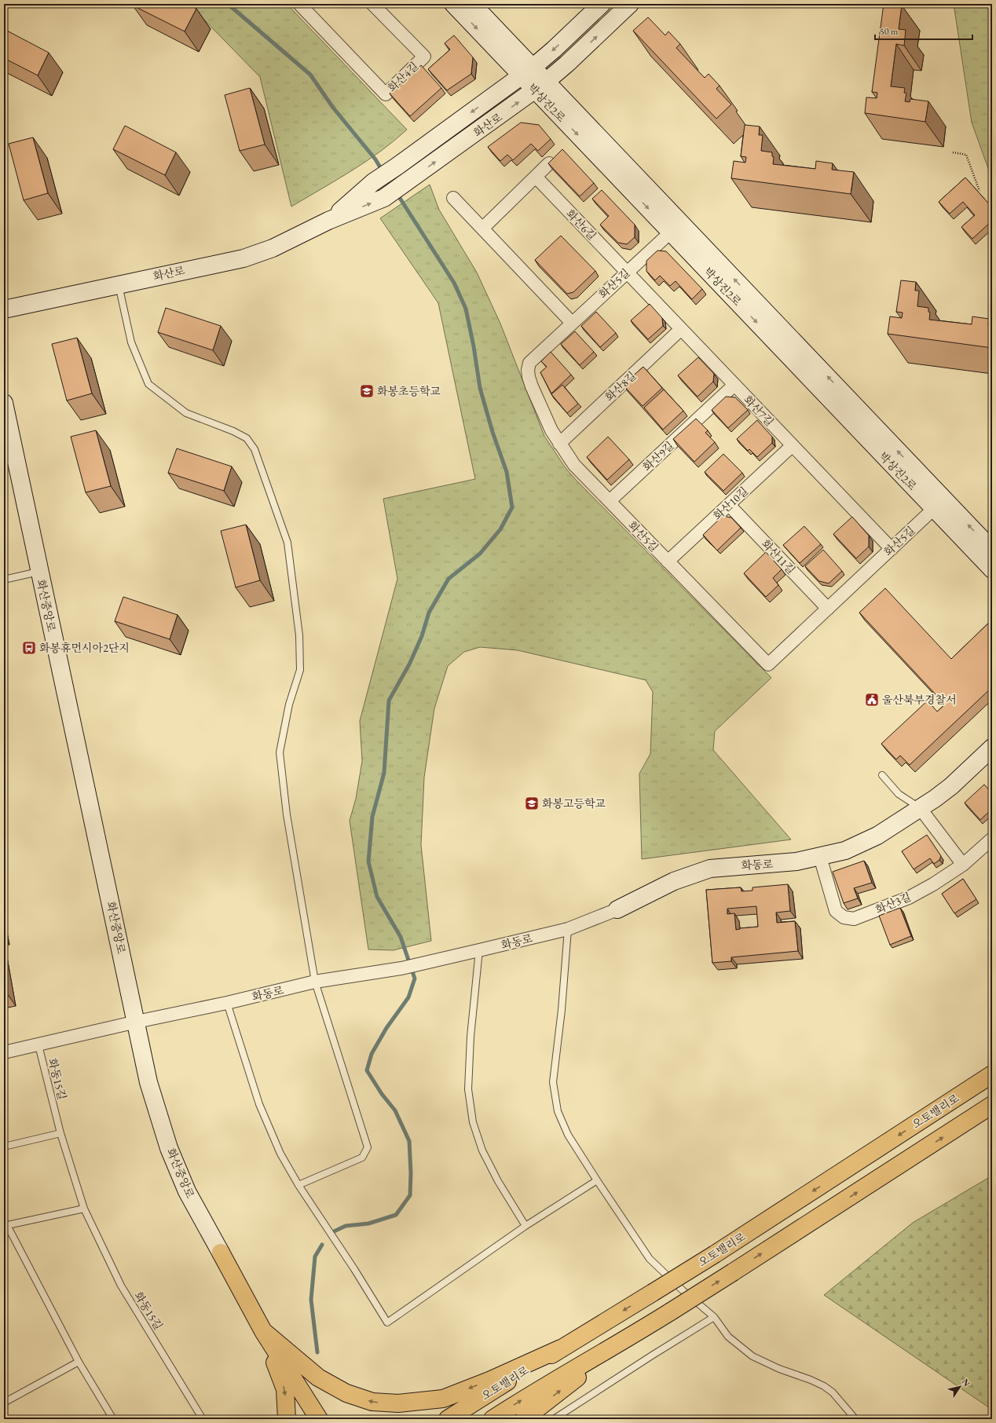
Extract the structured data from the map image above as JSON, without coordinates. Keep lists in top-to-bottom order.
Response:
{
  "streets": {
    "highway": ["화산중앙로", "오토밸리로"],
    "street": [
      "화산4길",
      "박상진2로",
      "화산로",
      "화산6길",
      "화산5길",
      "화산8길",
      "화산7길",
      "화산9길",
      "화산10길",
      "화산11길",
      "화동로",
      "화산3길"
    ],
    "lane": ["화동15길"]
  },
  "crossings": [
    ["박상진2로", "화산로"],
    ["박상진2로", "화산5길"],
    ["화산6길", "화산5길"],
    ["화산6길", "화산7길"],
    ["화산5길", "화산8길"],
    ["화산5길", "화산7길"],
    ["화산5길", "화산9길"],
    ["화산5길", "화산10길"],
    ["화산5길", "화산11길"],
    ["화산8길", "화산7길"],
    ["화산7길", "화산9길"],
    ["화산7길", "화산10길"],
    ["화산10길", "화산11길"],
    ["화산중앙로", "화동로"],
    ["화동로", "화산3길"],
    ["화동로", "화동15길"]
  ],
  "places": {
    "school or university": ["화봉초등학교", "화봉고등학교"],
    "bus stop": ["화봉휴먼시아2단지"],
    "public building": ["울산북부경찰서"]
  },
  "scale_bar": "50 m",
  "north": "top right"
}
